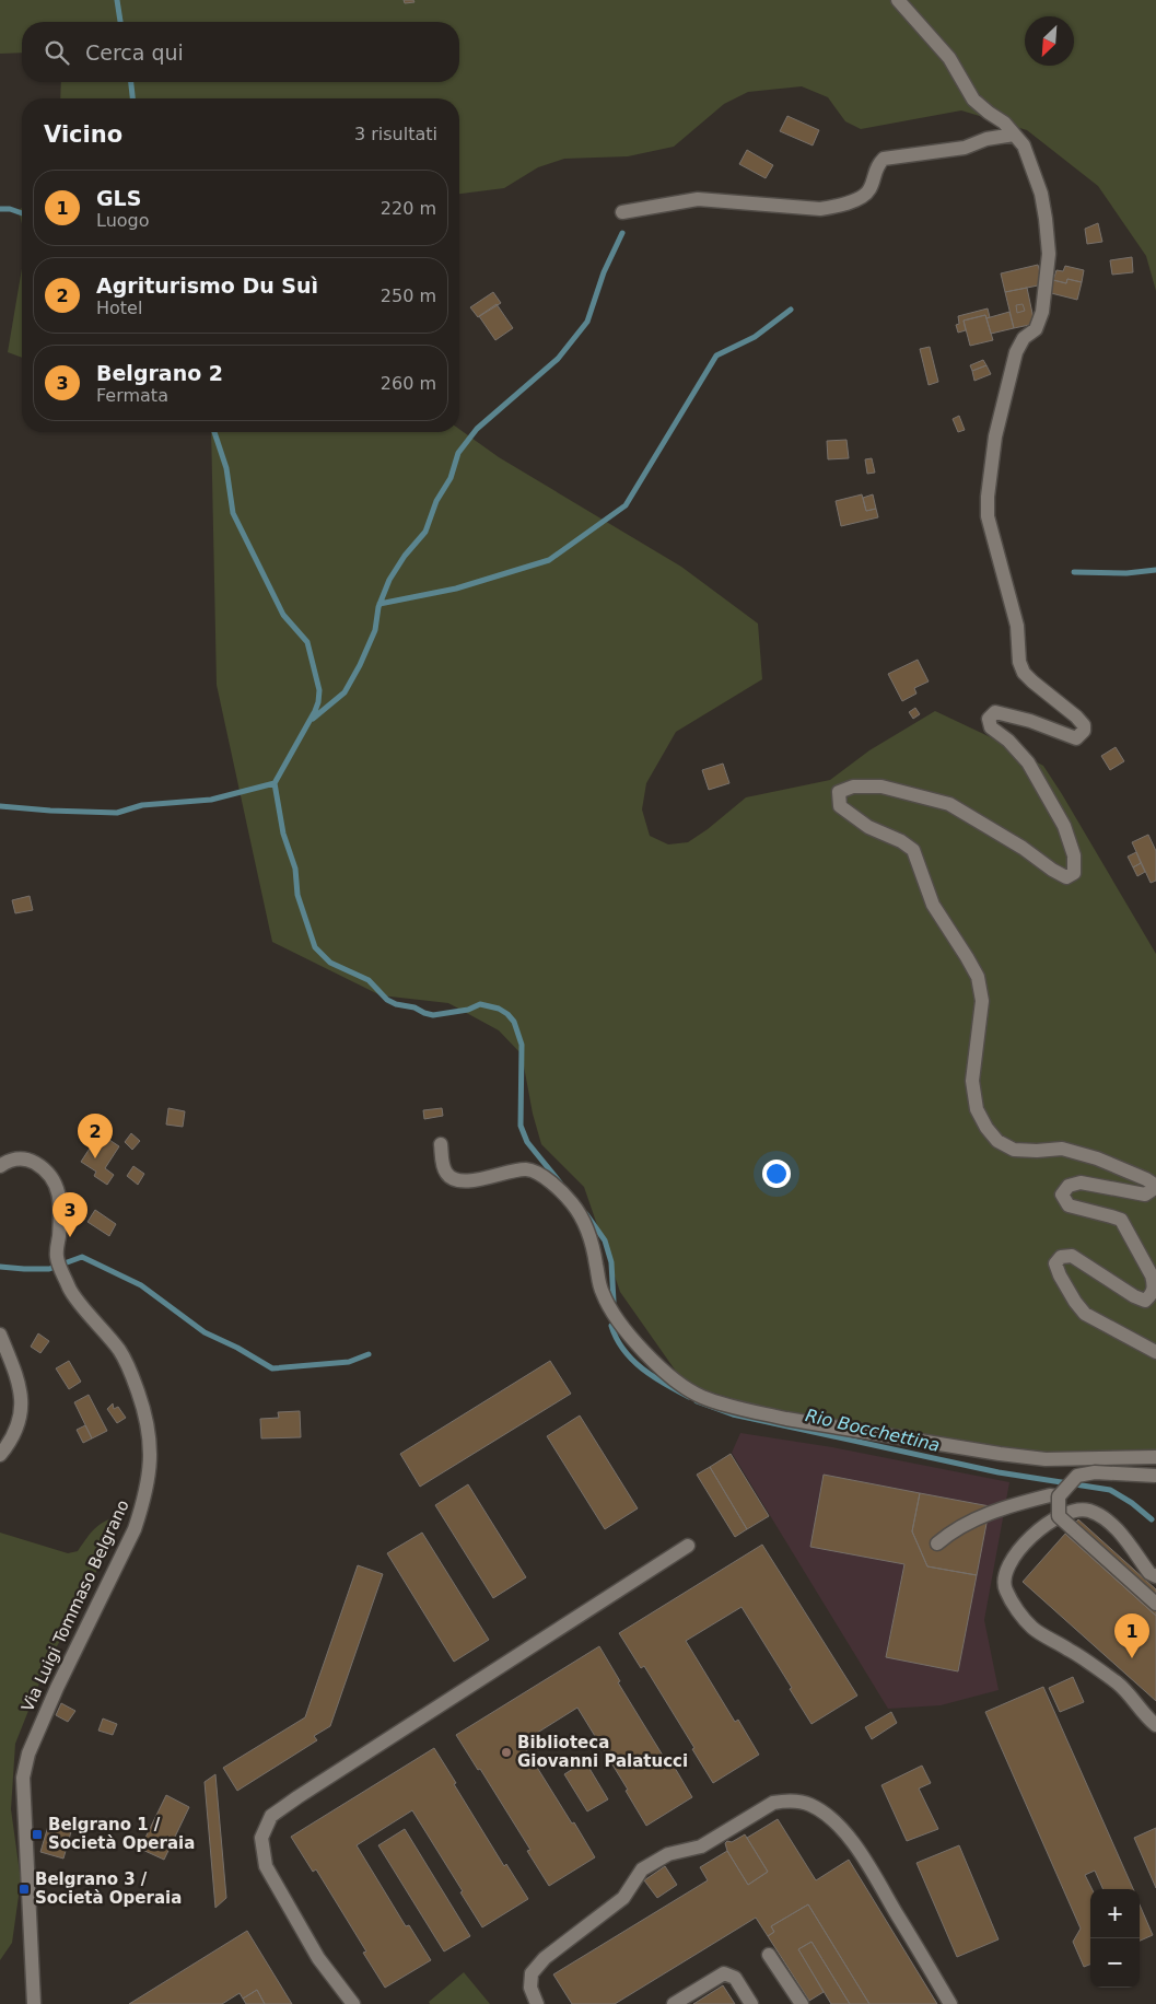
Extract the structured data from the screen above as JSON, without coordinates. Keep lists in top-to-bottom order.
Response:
{
  "streets": {
    "street": ["Via Luigi Tommaso Belgrano"]
  },
  "water": ["Rio Bocchettina"],
  "places": {
    "other": ["Biblioteca Giovanni Palatucci"],
    "transit": ["Belgrano 1 / Società Operaia", "Belgrano 3 / Società Operaia"]
  },
  "north": "bottom left",
  "page": {
    "search": "Cerca qui",
    "heading": ["Vicino", "3 risultati"],
    "list": [
      {
        "mark": "1",
        "name": "GLS",
        "note": "Luogo",
        "value": "220 m"
      },
      {
        "mark": "2",
        "name": "Agriturismo Du Suì",
        "note": "Hotel",
        "value": "250 m"
      },
      {
        "mark": "3",
        "name": "Belgrano 2",
        "note": "Fermata",
        "value": "260 m"
      }
    ],
    "pins": ["2", "3", "1"],
    "map_buttons": ["+", "−"]
  }
}
